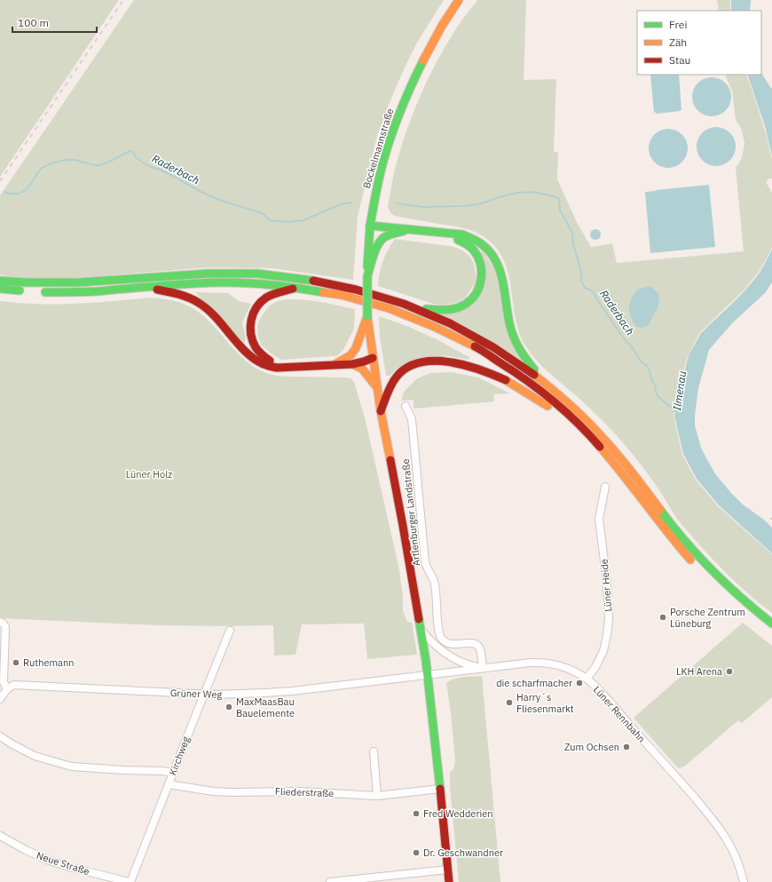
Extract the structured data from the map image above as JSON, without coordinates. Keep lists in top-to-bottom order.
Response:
{
  "streets": {
    "main road": ["Bockelmannstraße"],
    "street": [
      "Artlenburger Landstraße",
      "Lüner Heide",
      "Grüner Weg",
      "Lüner Rennbahn",
      "Kirchweg",
      "Fliederstraße",
      "Neue Straße"
    ]
  },
  "crossings": [
    ["Artlenburger Landstraße", "Lüner Rennbahn"],
    ["Lüner Heide", "Lüner Rennbahn"],
    ["Grüner Weg", "Lüner Rennbahn"],
    ["Grüner Weg", "Kirchweg"],
    ["Kirchweg", "Fliederstraße"],
    ["Kirchweg", "Neue Straße"]
  ],
  "water": ["Raderbach", "Ilmenau"],
  "parks": ["Lüner Holz"],
  "places": [
    "Porsche Zentrum Lüneburg",
    "Ruthemann",
    "LKH Arena",
    "die scharfmacher",
    "Harry´s Fliesenmarkt",
    "MaxMaasBau Bauelemente",
    "Zum Ochsen",
    "Fred Wedderien",
    "Dr. Geschwandner"
  ],
  "legend": ["Frei", "Zäh", "Stau"],
  "scale_bar": "100 m"
}
